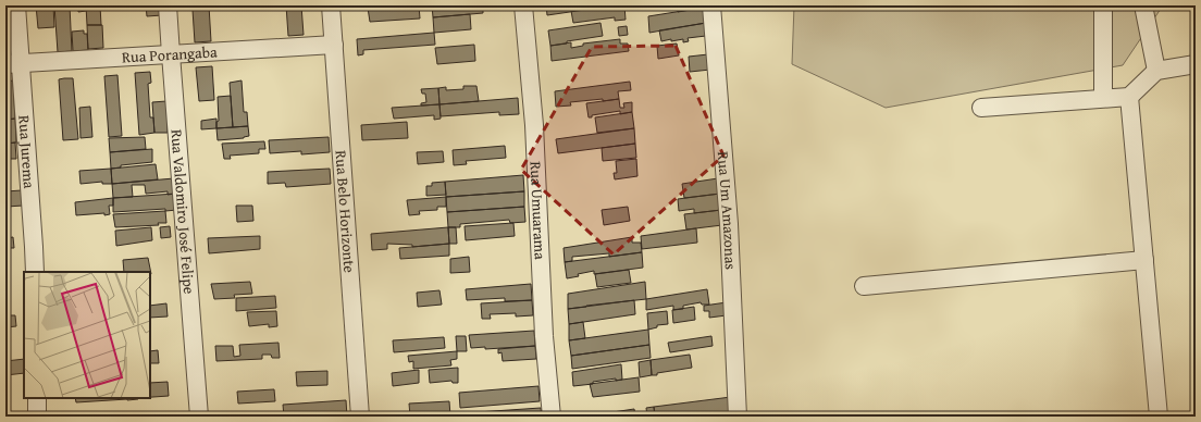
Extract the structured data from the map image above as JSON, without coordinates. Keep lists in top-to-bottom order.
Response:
{
  "streets": {
    "street": [
      "Rua Porangaba",
      "Rua Jurema",
      "Rua Valdomiro José Felipe",
      "Rua Belo Horizonte",
      "Rua Umuarama",
      "Rua Um Amazonas"
    ]
  },
  "crossings": [
    ["Rua Porangaba", "Rua Jurema"],
    ["Rua Porangaba", "Rua Valdomiro José Felipe"],
    ["Rua Porangaba", "Rua Belo Horizonte"]
  ]
}
